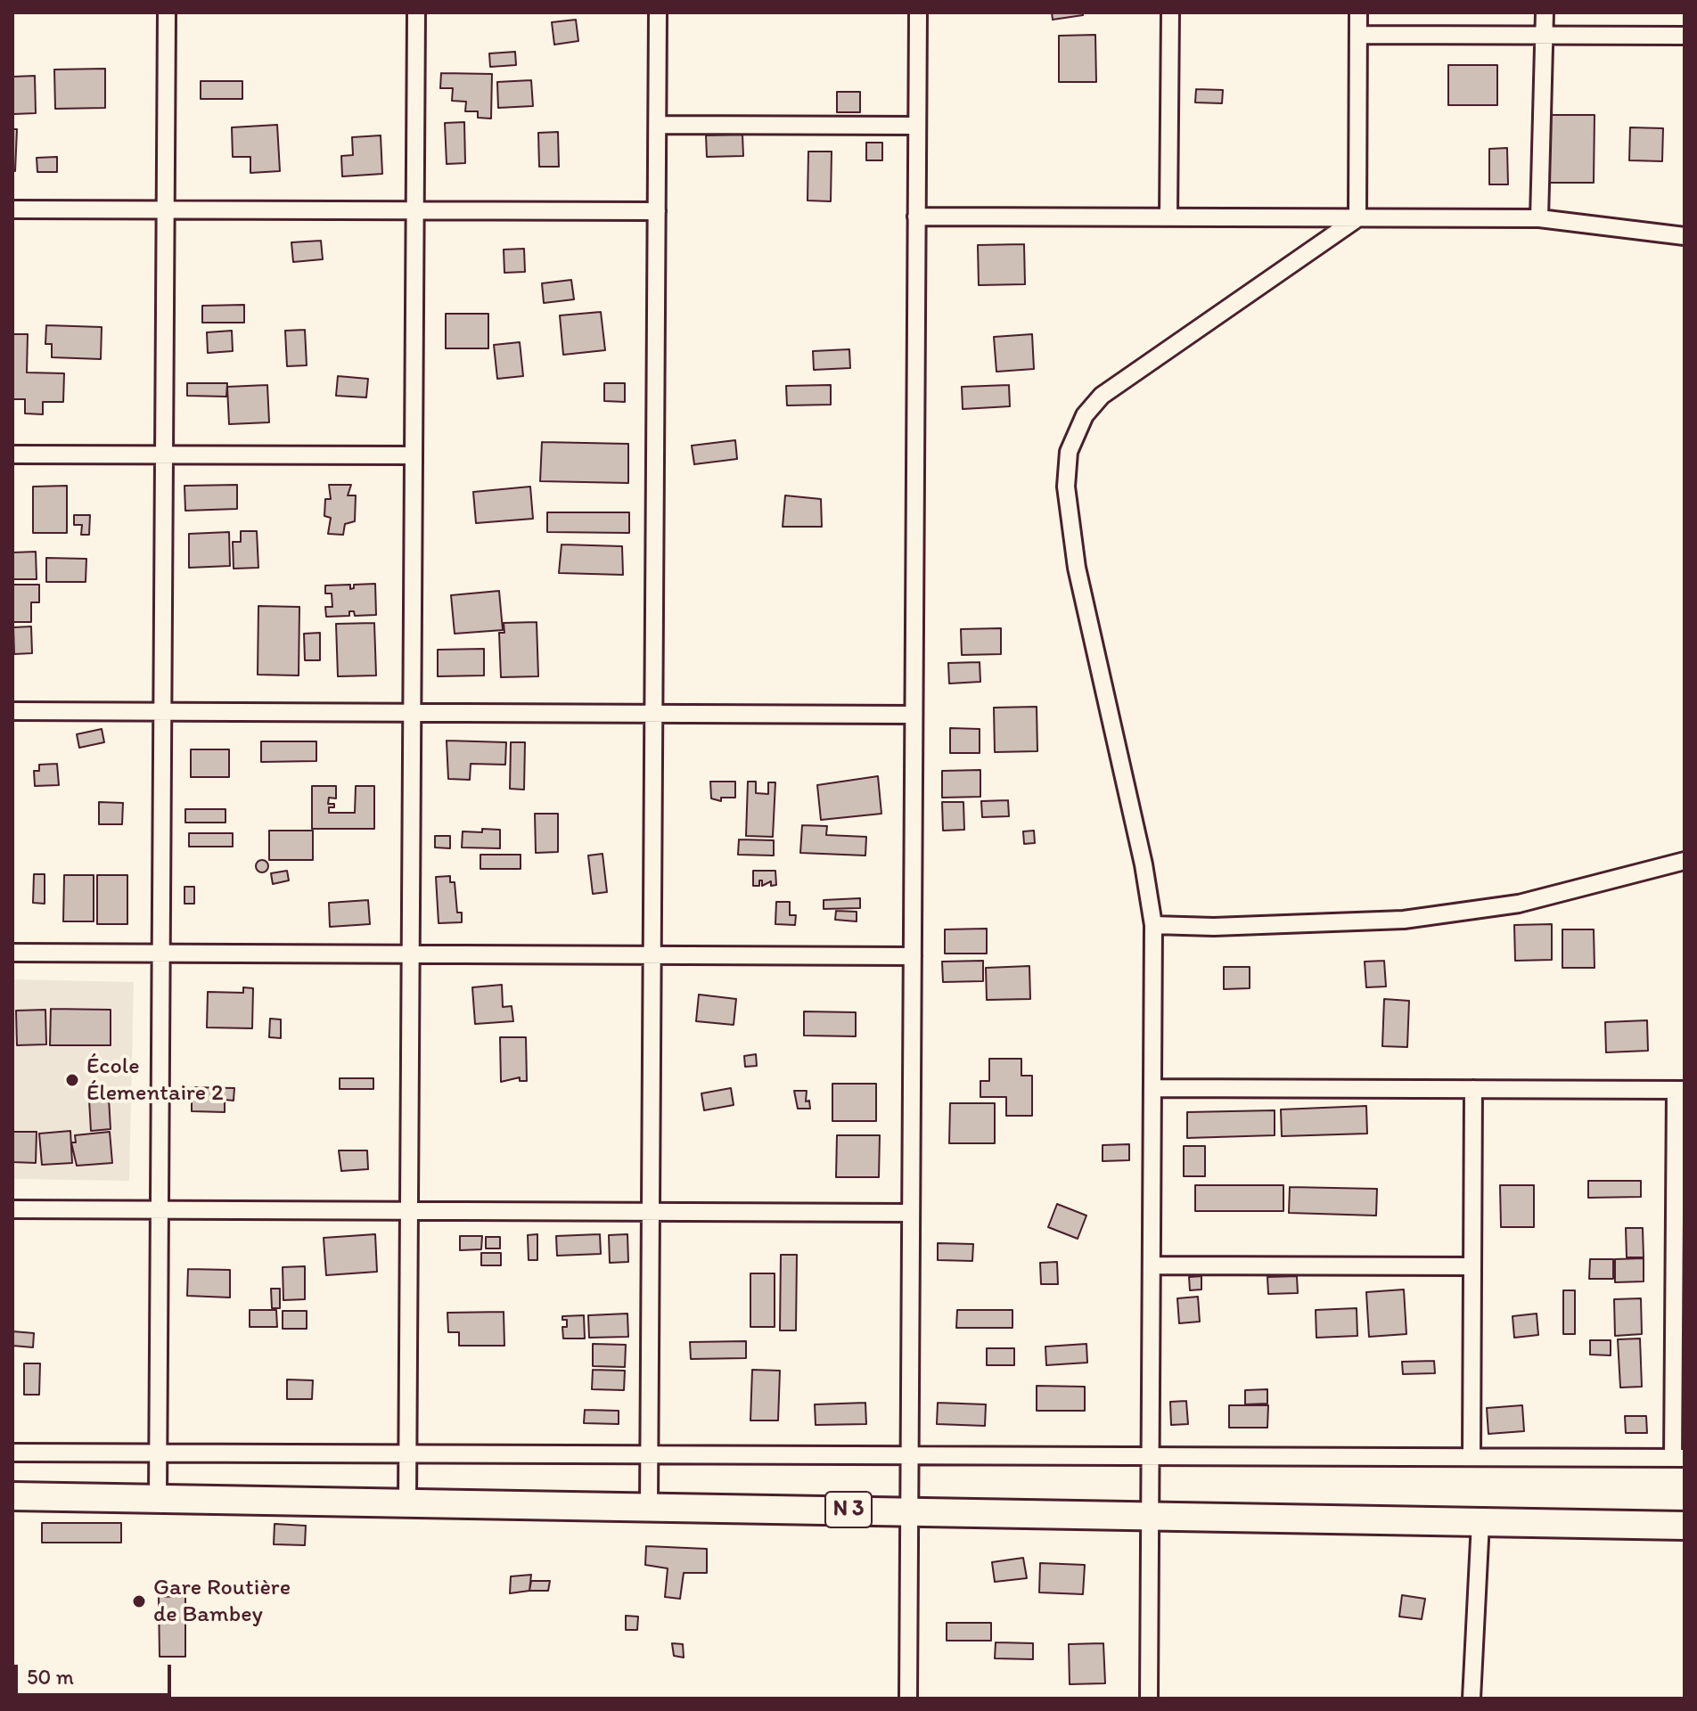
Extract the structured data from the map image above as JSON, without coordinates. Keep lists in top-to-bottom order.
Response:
{
  "streets": {
    "main road": ["N 3"]
  },
  "places": ["École Élementaire 2", "Gare Routière de Bambey"],
  "scale_bar": "50 m"
}
